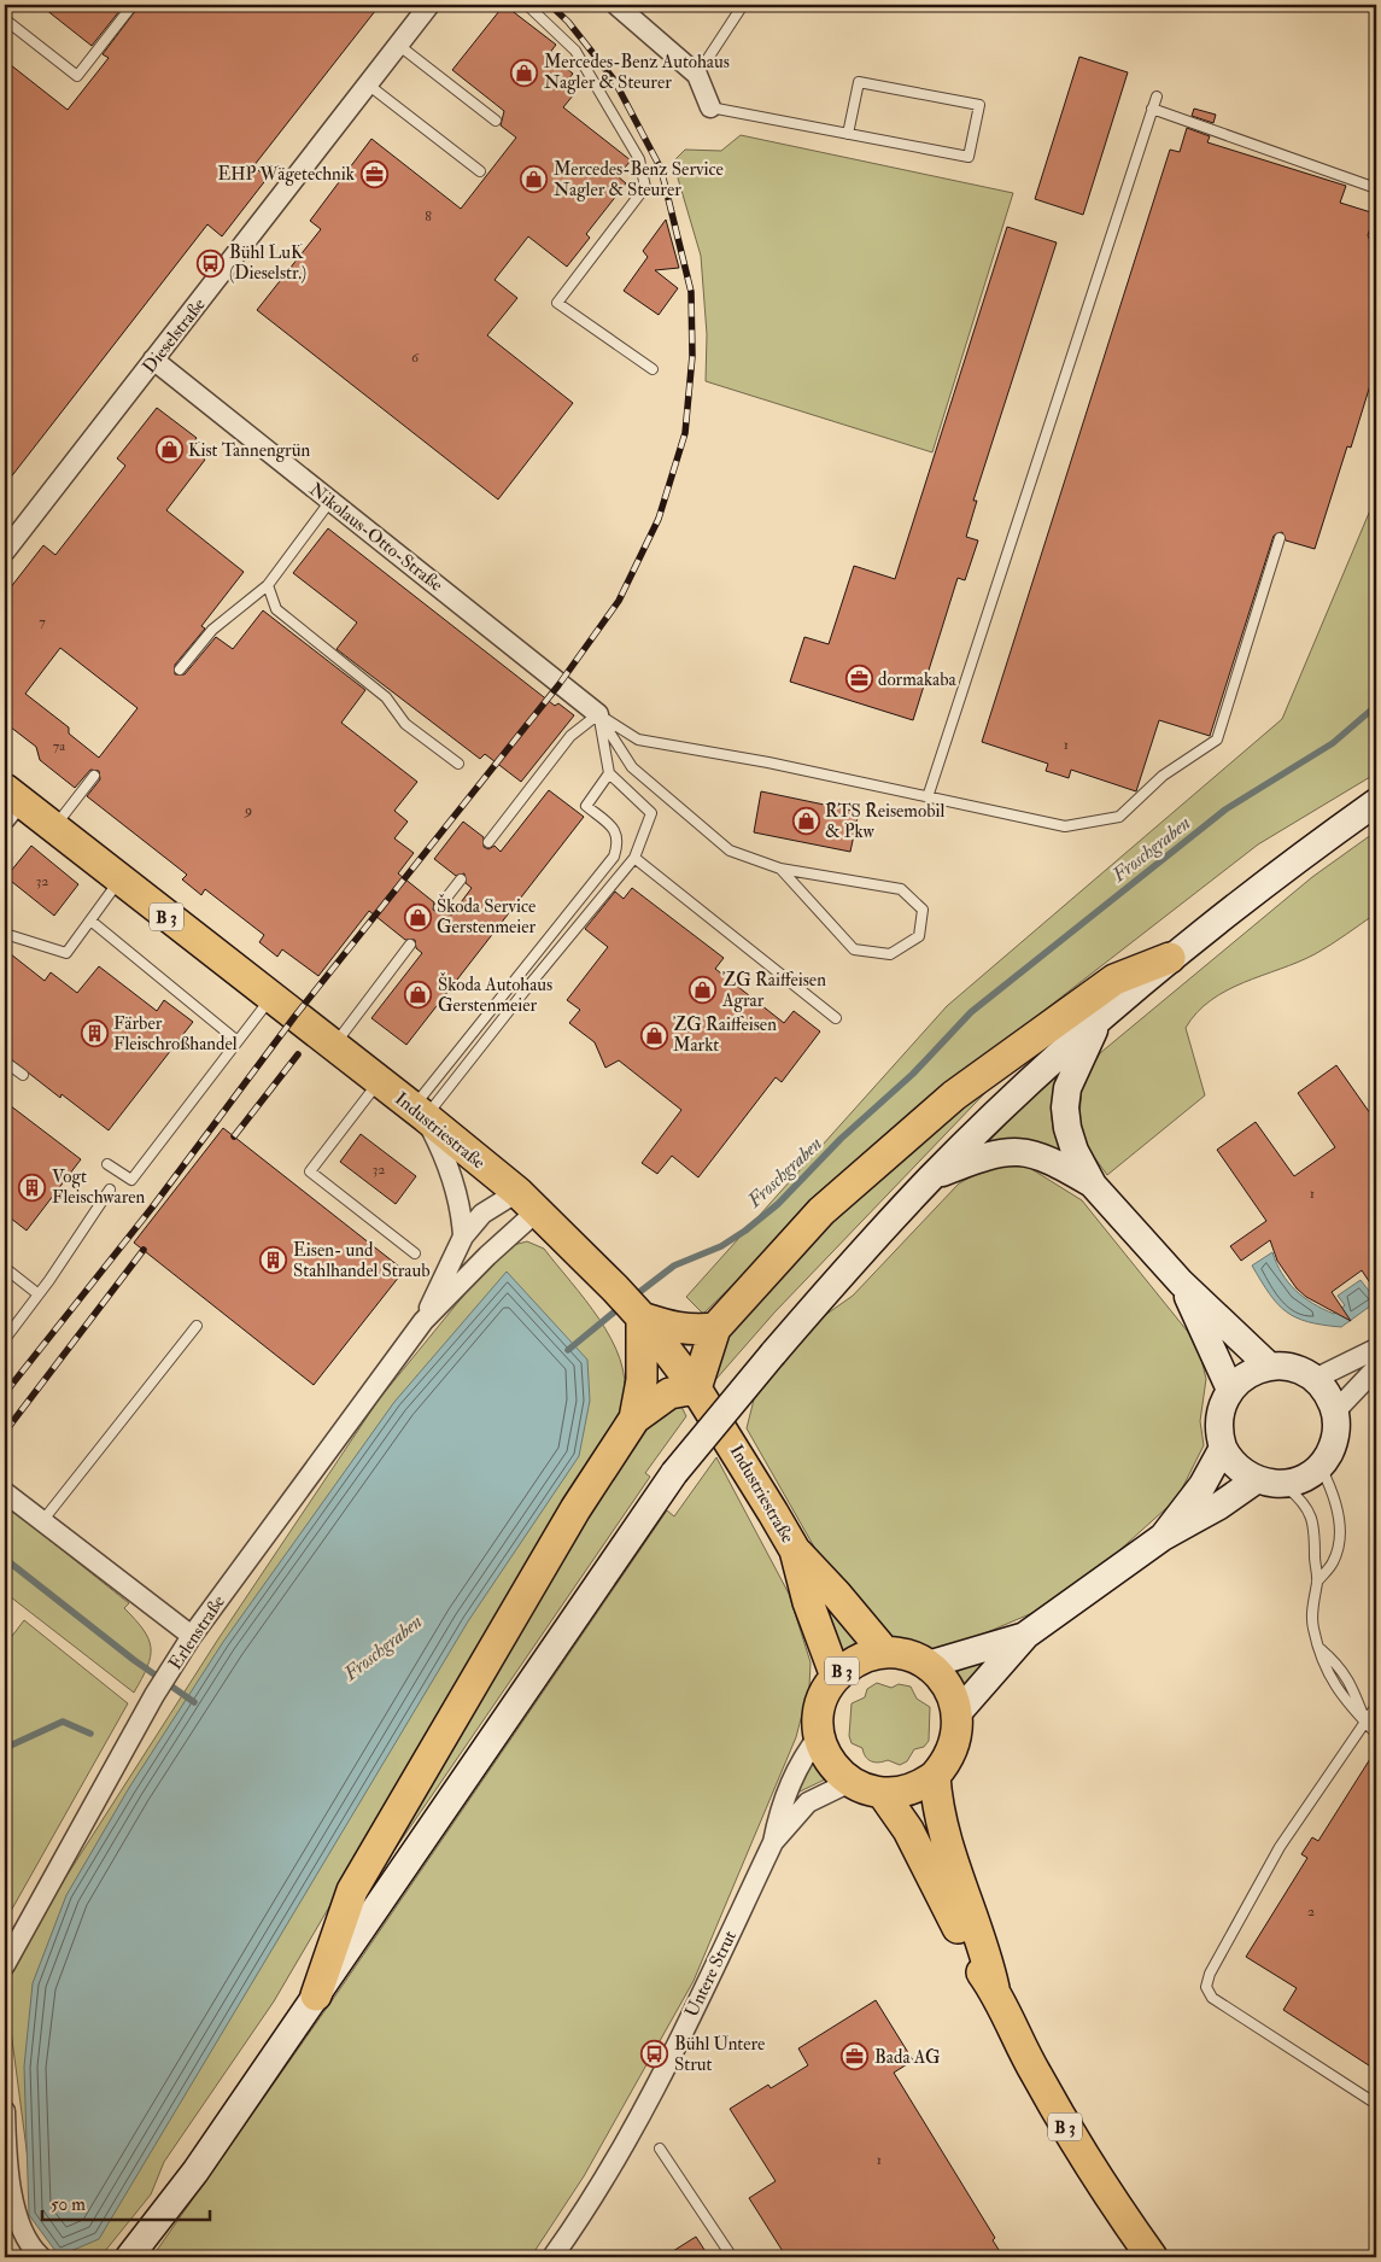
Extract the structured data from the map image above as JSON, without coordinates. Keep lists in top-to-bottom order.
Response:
{
  "streets": {
    "main road": ["B 3", "Industriestraße"],
    "street": [
      "Dieselstraße",
      "Nikolaus-Otto-Straße",
      "Erlenstraße",
      "Untere Strut"
    ]
  },
  "crossings": [
    ["Dieselstraße", "Nikolaus-Otto-Straße"],
    ["B 3", "Industriestraße"],
    ["B 3", "Untere Strut"],
    ["Industriestraße", "Erlenstraße"]
  ],
  "water": ["Froschgraben"],
  "places": {
    "shop": [
      "Mercedes-Benz Autohaus Nagler & Steurer",
      "Mercedes-Benz Service Nagler & Steurer",
      "Kist Tannengrün",
      "RTS Reisemobil & Pkw",
      "Škoda Service Gerstenmeier",
      "ZG Raiffeisen Agrar",
      "Škoda Autohaus Gerstenmeier",
      "ZG Raiffeisen Markt"
    ],
    "office": ["EHP Wägetechnik", "dormakaba", "Bada AG"],
    "bus stop": ["Bühl LuK (Dieselstr.)", "Bühl Untere Strut"],
    "building": ["Färber Fleischroßhandel", "Vogt Fleischwaren", "Eisen- und Stahlhandel Straub"]
  },
  "house_numbers": [
    "8",
    "6",
    "7",
    "1",
    "7a",
    "9",
    "32",
    "32",
    "1",
    "2",
    "1"
  ],
  "scale_bar": "50 m"
}
